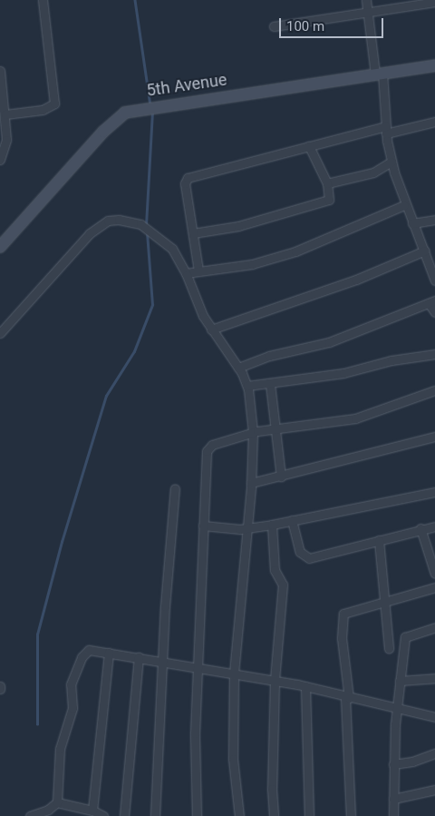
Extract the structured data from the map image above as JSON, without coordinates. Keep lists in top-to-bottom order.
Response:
{
  "streets": {
    "street": ["5th Avenue"]
  },
  "scale_bar": "100 m"
}
